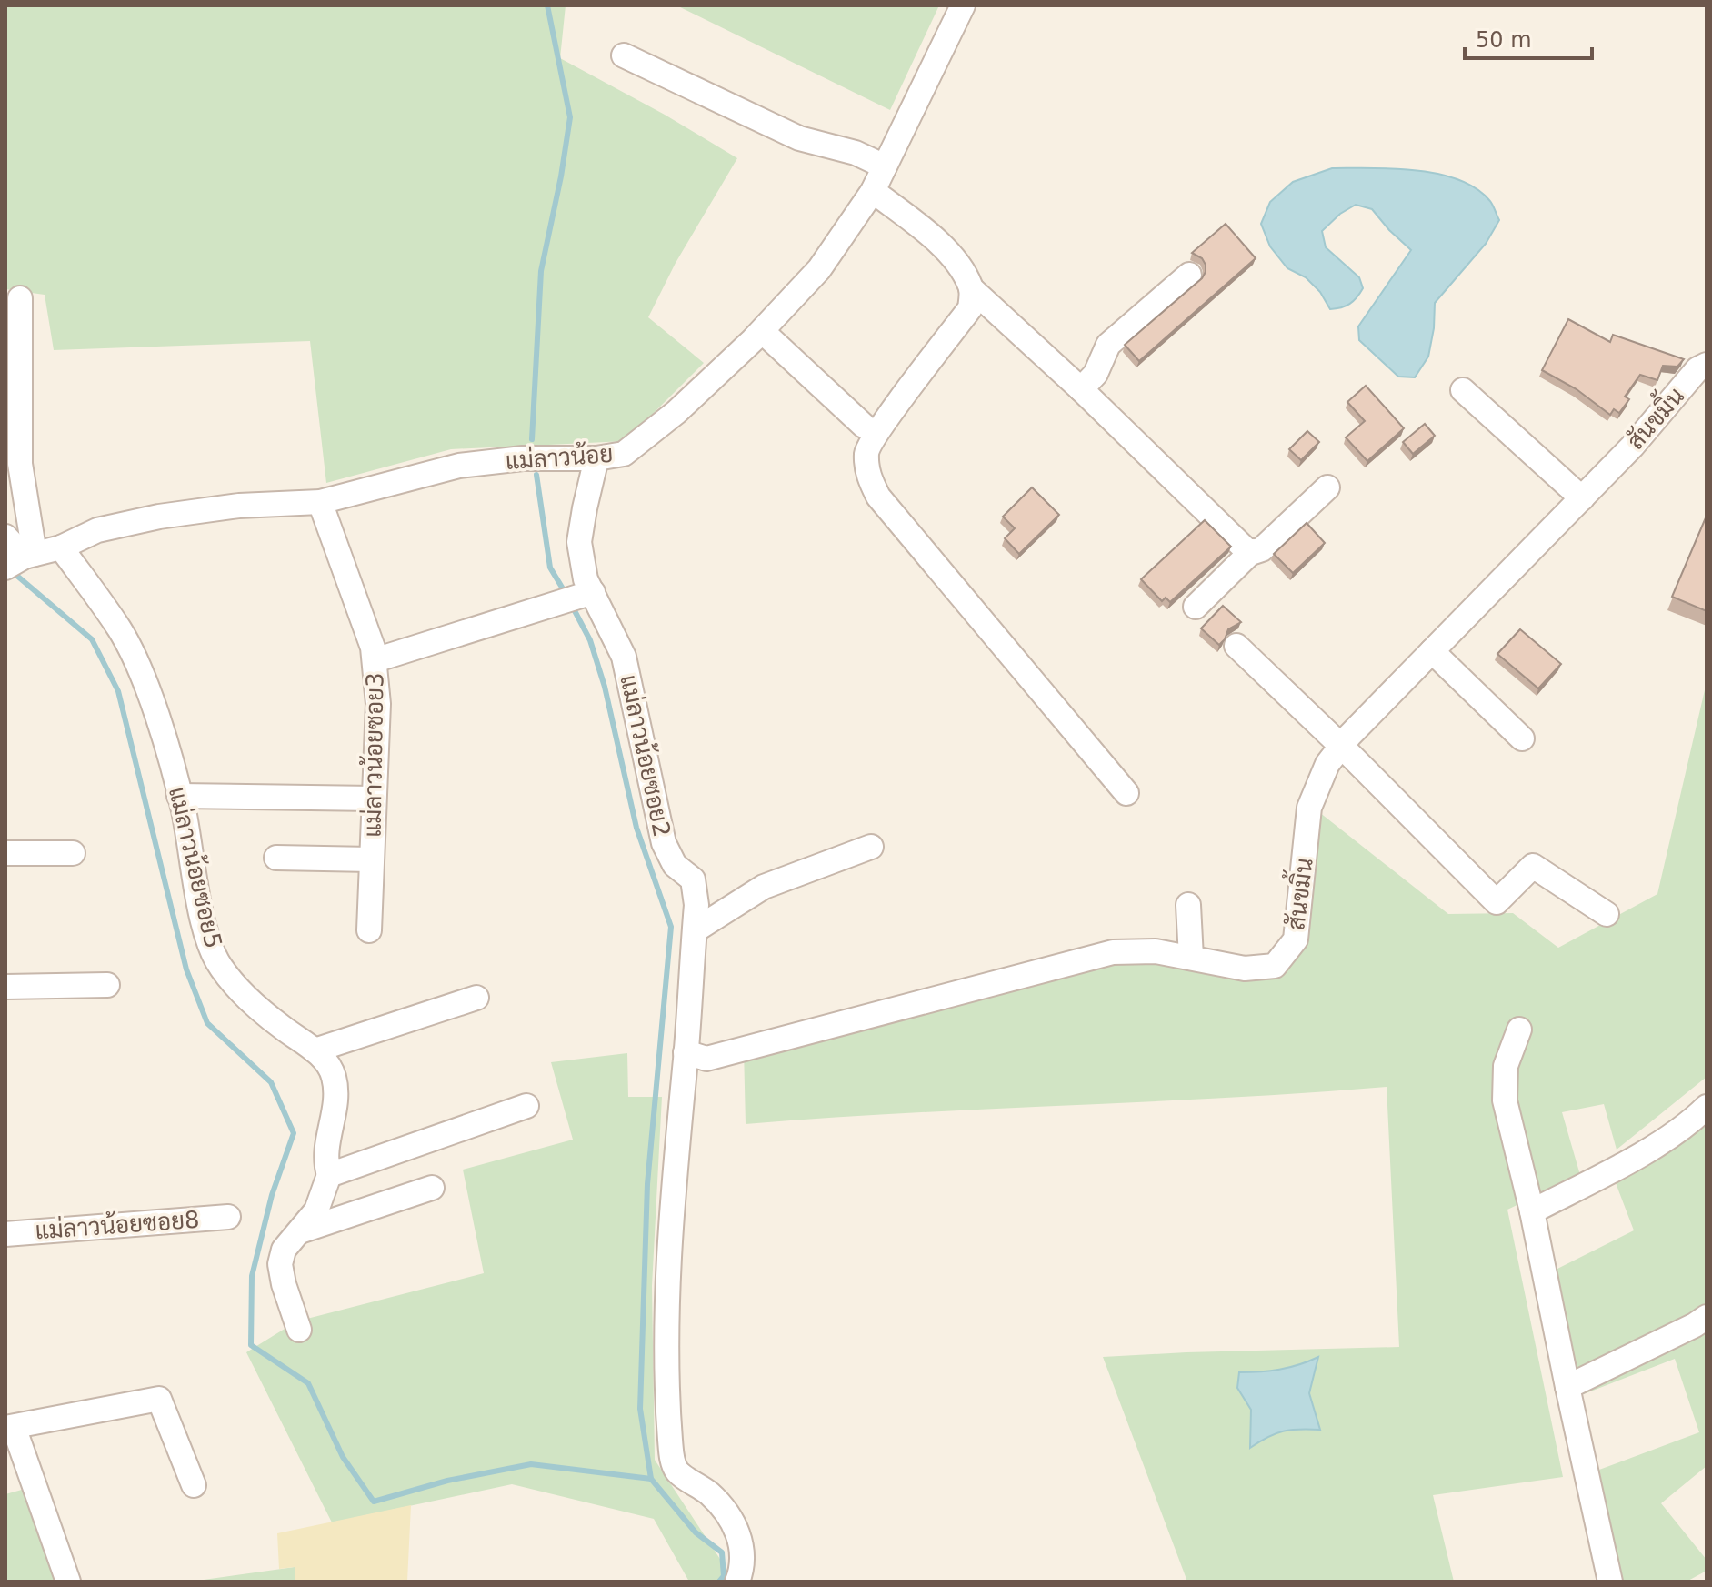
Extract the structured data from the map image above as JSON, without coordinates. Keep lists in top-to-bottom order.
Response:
{
  "streets": {
    "street": [
      "สันขมิ้น",
      "แม่ลาวน้อย",
      "แม่ลาวน้อยซอย3",
      "แม่ลาวน้อยซอย2",
      "แม่ลาวน้อยซอย5",
      "แม่ลาวน้อยซอย8"
    ]
  },
  "crossings": [
    ["สันขมิ้น", "แม่ลาวน้อยซอย2"],
    ["แม่ลาวน้อย", "แม่ลาวน้อยซอย3"],
    ["แม่ลาวน้อย", "แม่ลาวน้อยซอย2"],
    ["แม่ลาวน้อย", "แม่ลาวน้อยซอย5"]
  ],
  "scale_bar": "50 m"
}
